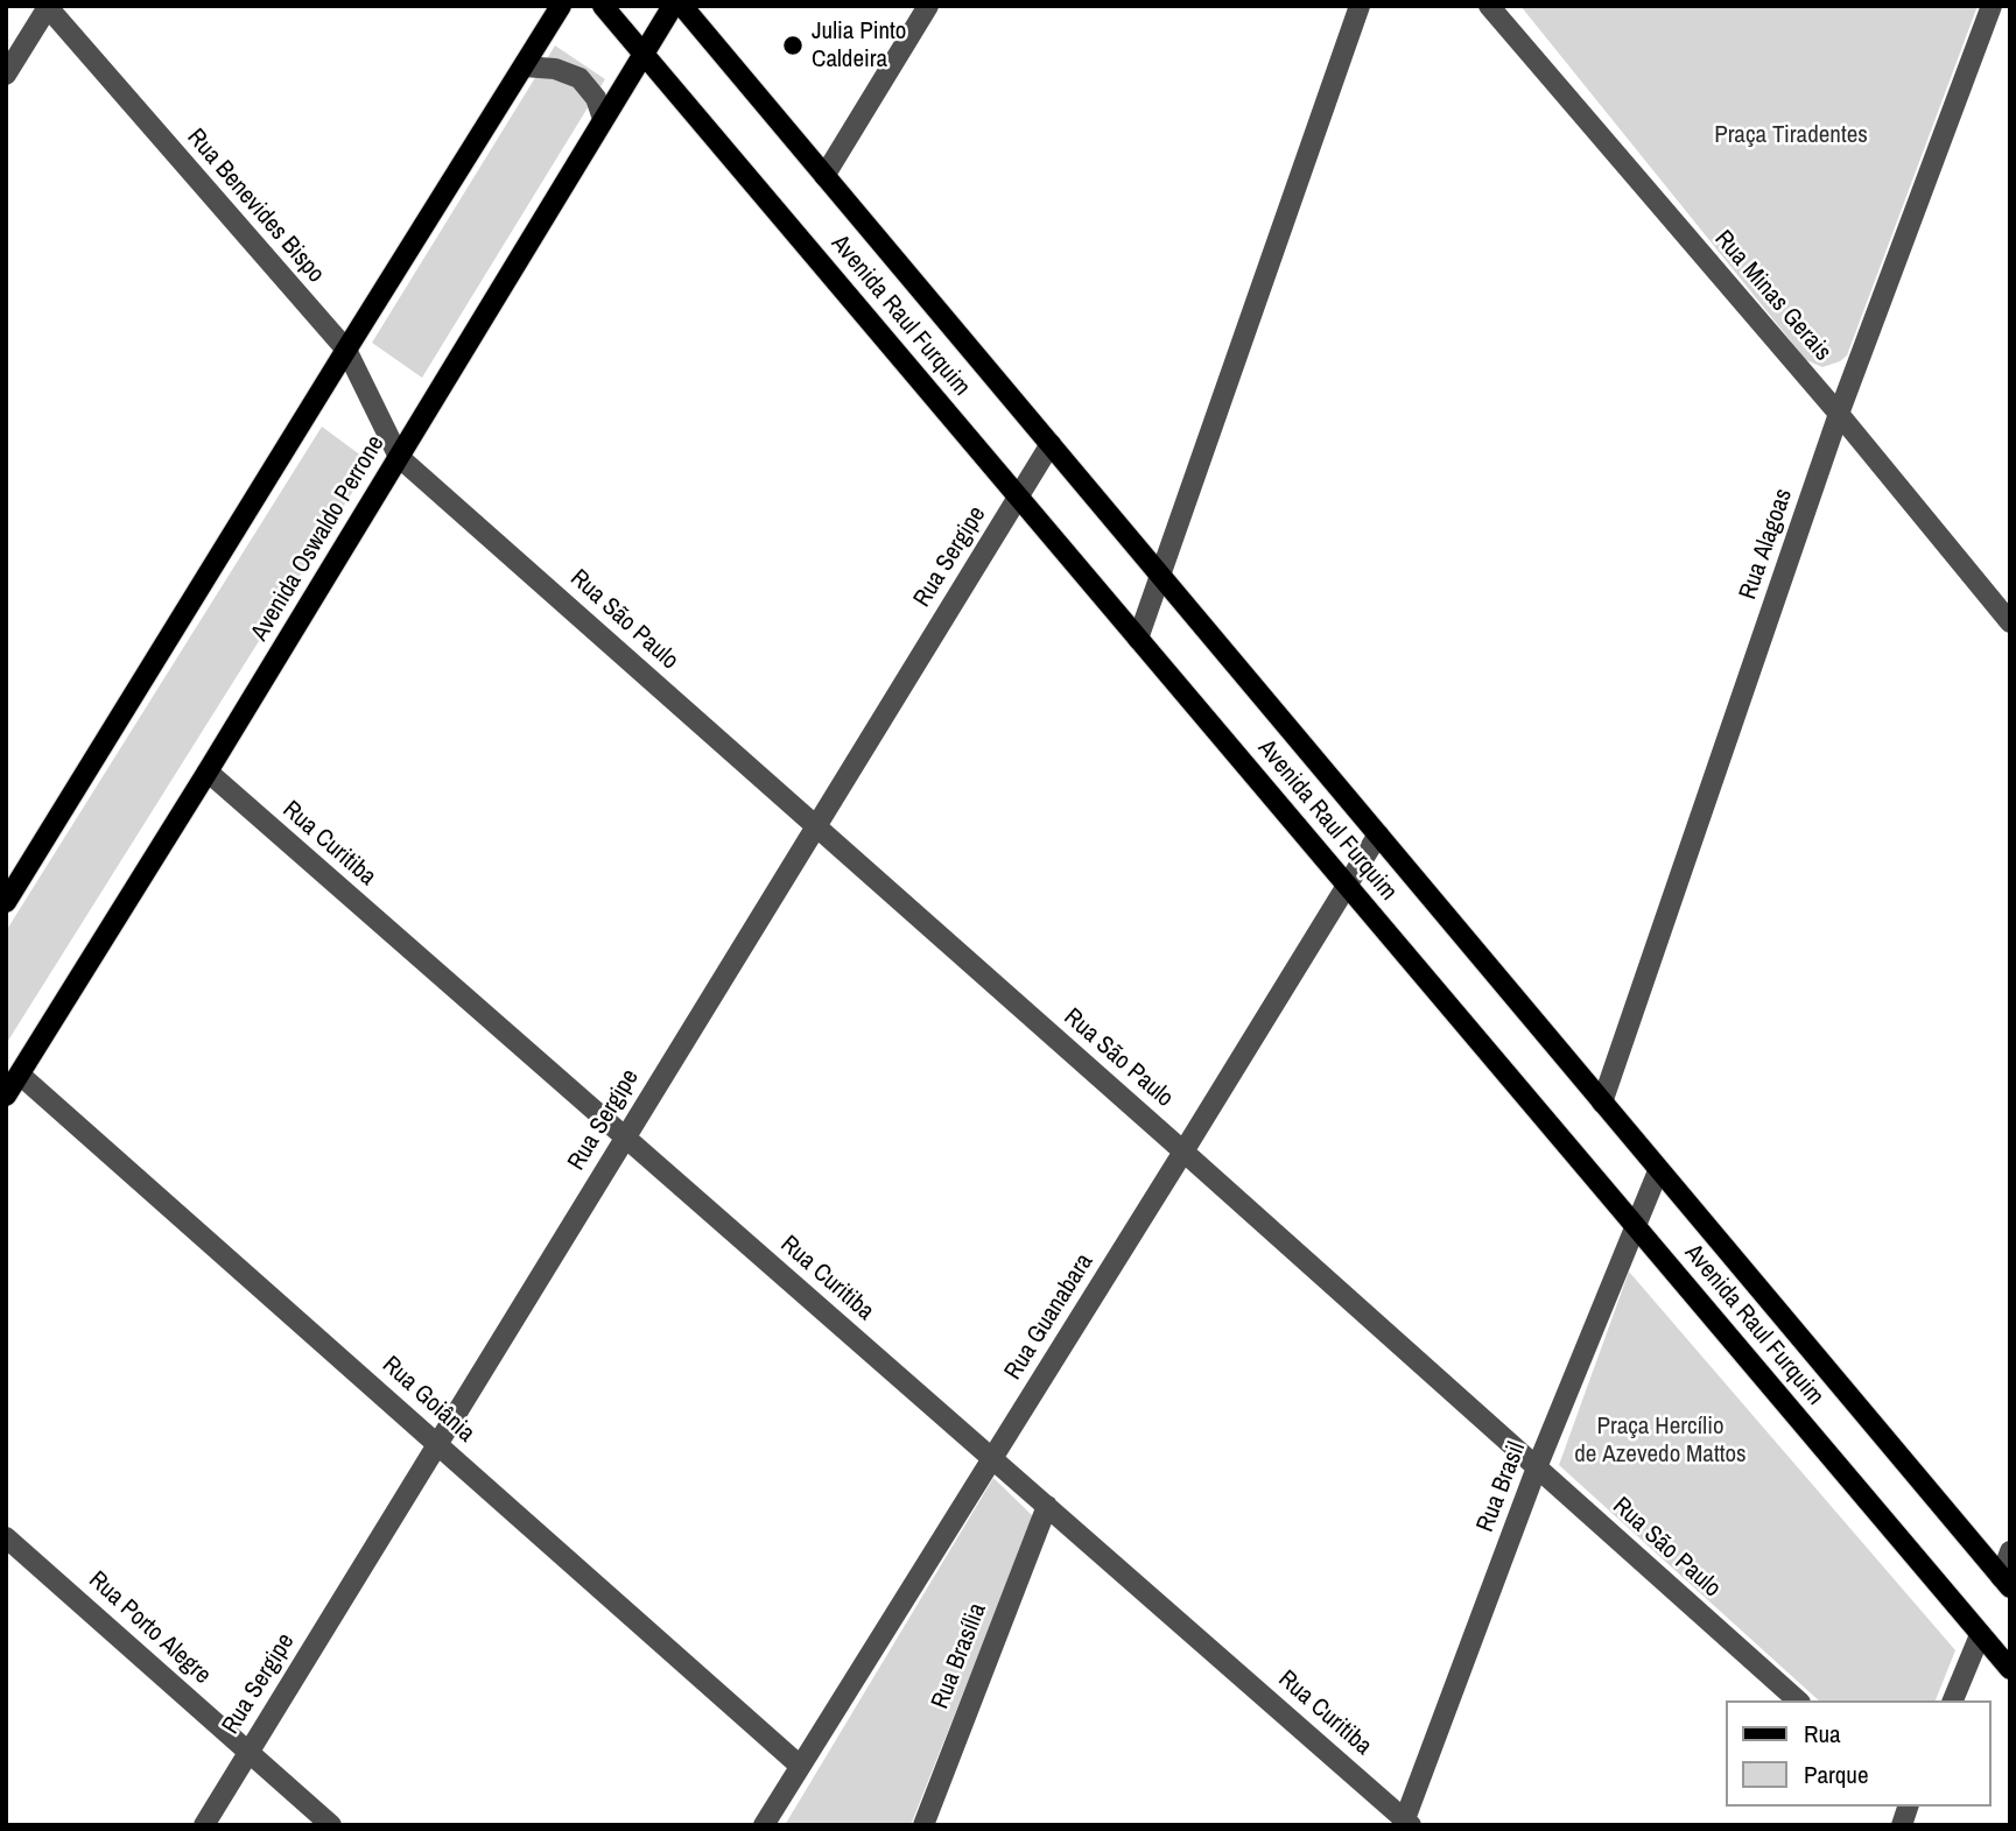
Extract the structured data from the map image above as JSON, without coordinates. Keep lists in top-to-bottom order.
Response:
{
  "streets": {
    "main road": ["Avenida Raul Furquim", "Avenida Oswaldo Perrone"],
    "street": [
      "Rua Benevides Bispo",
      "Rua Minas Gerais",
      "Rua Alagoas",
      "Rua Sergipe",
      "Rua São Paulo",
      "Rua Curitiba",
      "Rua Guanabara",
      "Rua Goiânia",
      "Rua Brasil",
      "Rua Porto Alegre",
      "Rua Brasília"
    ]
  },
  "crossings": [
    ["Rua Benevides Bispo", "Avenida Oswaldo Perrone"],
    ["Rua Benevides Bispo", "Rua São Paulo"],
    ["Rua Minas Gerais", "Rua Alagoas"],
    ["Avenida Raul Furquim", "Avenida Oswaldo Perrone"],
    ["Avenida Raul Furquim", "Rua Alagoas"],
    ["Avenida Raul Furquim", "Rua Sergipe"],
    ["Avenida Raul Furquim", "Rua Guanabara"],
    ["Avenida Raul Furquim", "Rua Brasil"],
    ["Avenida Oswaldo Perrone", "Rua São Paulo"],
    ["Avenida Oswaldo Perrone", "Rua Curitiba"],
    ["Avenida Oswaldo Perrone", "Rua Goiânia"],
    ["Rua Sergipe", "Rua São Paulo"],
    ["Rua Sergipe", "Rua Curitiba"],
    ["Rua Sergipe", "Rua Goiânia"],
    ["Rua Sergipe", "Rua Porto Alegre"],
    ["Rua São Paulo", "Rua Guanabara"],
    ["Rua São Paulo", "Rua Brasil"],
    ["Rua Curitiba", "Rua Guanabara"],
    ["Rua Curitiba", "Rua Brasil"],
    ["Rua Curitiba", "Rua Brasília"],
    ["Rua Guanabara", "Rua Goiânia"]
  ],
  "parks": ["Praça Tiradentes", "Praça Hercílio de Azevedo Mattos"],
  "places": ["Julia Pinto Caldeira"],
  "legend": ["Rua", "Parque"]
}
